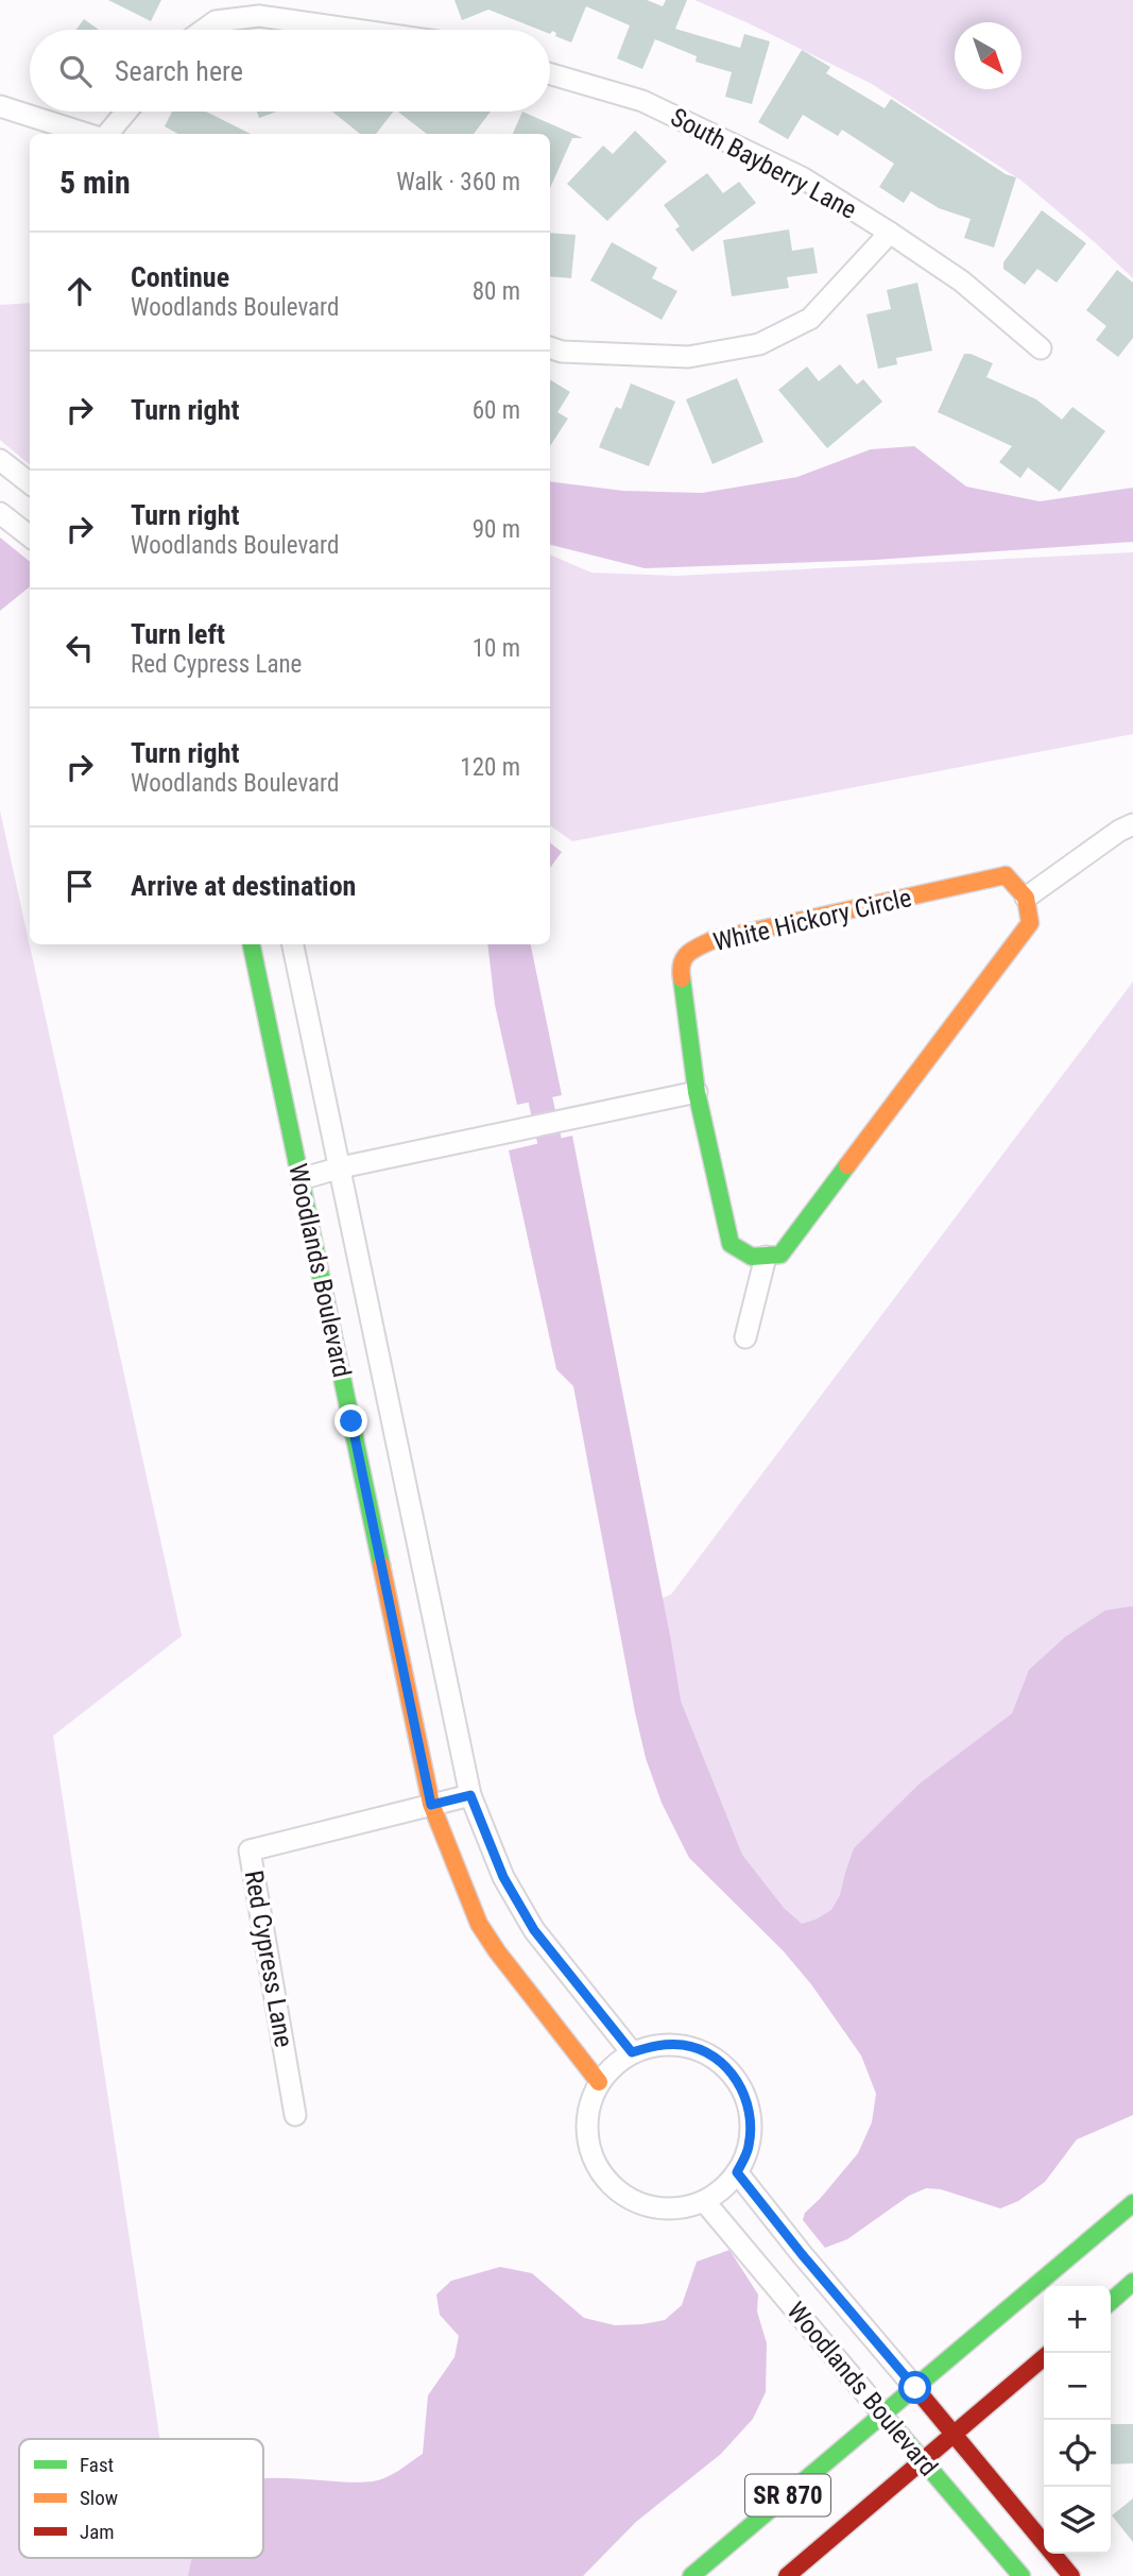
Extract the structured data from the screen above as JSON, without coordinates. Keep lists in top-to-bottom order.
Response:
{
  "streets": {
    "main road": ["White Hickory Circle", "Woodlands Boulevard", "SR 870"],
    "street": ["South Bayberry Lane", "Red Cypress Lane"]
  },
  "crossings": [
    ["Woodlands Boulevard", "Red Cypress Lane"],
    ["Woodlands Boulevard", "SR 870"]
  ],
  "legend": ["Fast", "Slow", "Jam"],
  "north": "bottom right",
  "page": {
    "search": "Search here",
    "heading": ["5 min", "Walk · 360 m"],
    "list": [
      ["Continue", "Woodlands Boulevard", "80 m"],
      ["Turn right", "60 m"],
      ["Turn right", "Woodlands Boulevard", "90 m"],
      ["Turn left", "Red Cypress Lane", "10 m"],
      ["Turn right", "Woodlands Boulevard", "120 m"],
      "Arrive at destination"
    ],
    "map_buttons": ["+", "−"]
  }
}
